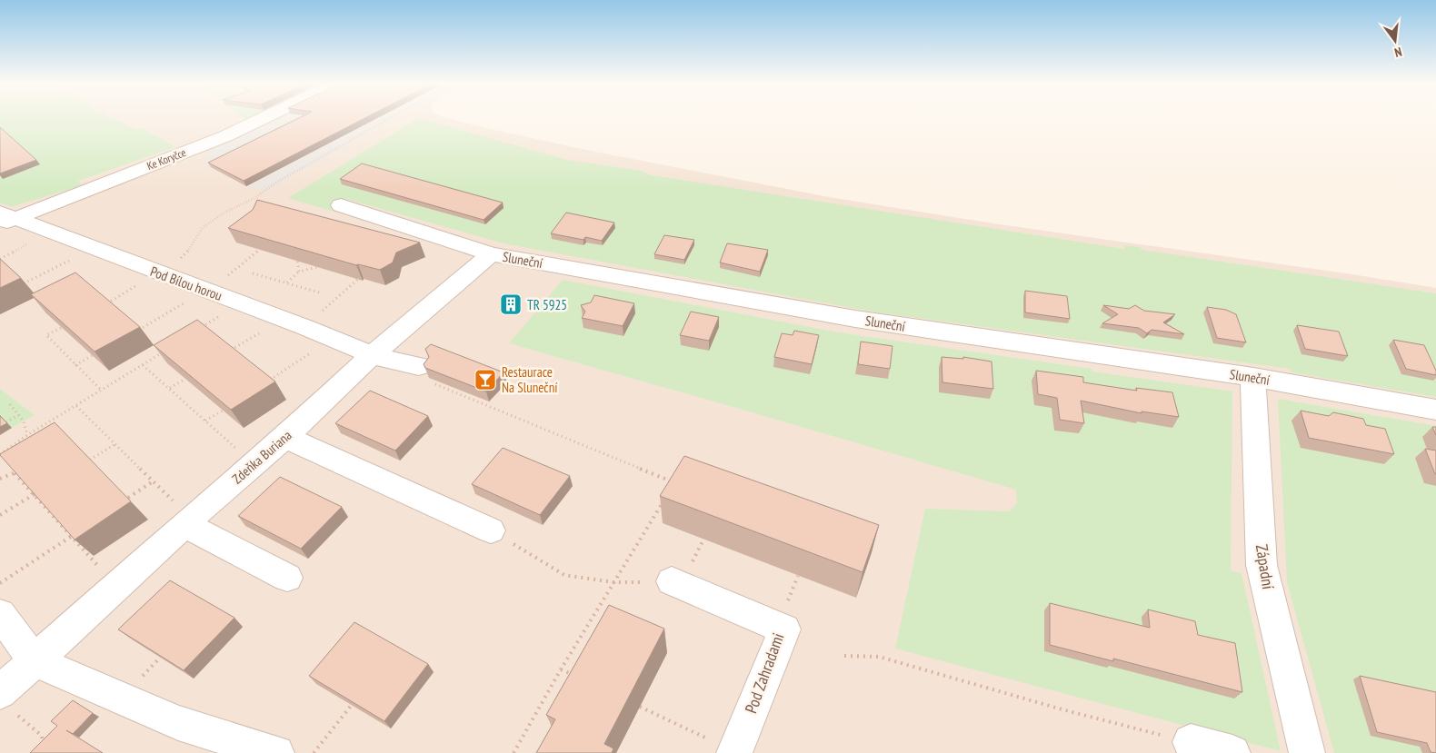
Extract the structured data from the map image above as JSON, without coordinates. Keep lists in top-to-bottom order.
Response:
{
  "streets": {
    "street": [
      "Ke Koryčce",
      "Sluneční",
      "Pod Bílou horou",
      "Zdeňka Buriana",
      "Západní",
      "Pod Zahradami"
    ]
  },
  "crossings": [
    ["Ke Koryčce", "Pod Bílou horou"],
    ["Sluneční", "Zdeňka Buriana"],
    ["Sluneční", "Západní"],
    ["Pod Bílou horou", "Zdeňka Buriana"]
  ],
  "places": {
    "building": ["TR 5925"],
    "bar": ["Restaurace Na Sluneční"]
  },
  "north": "bottom"
}
